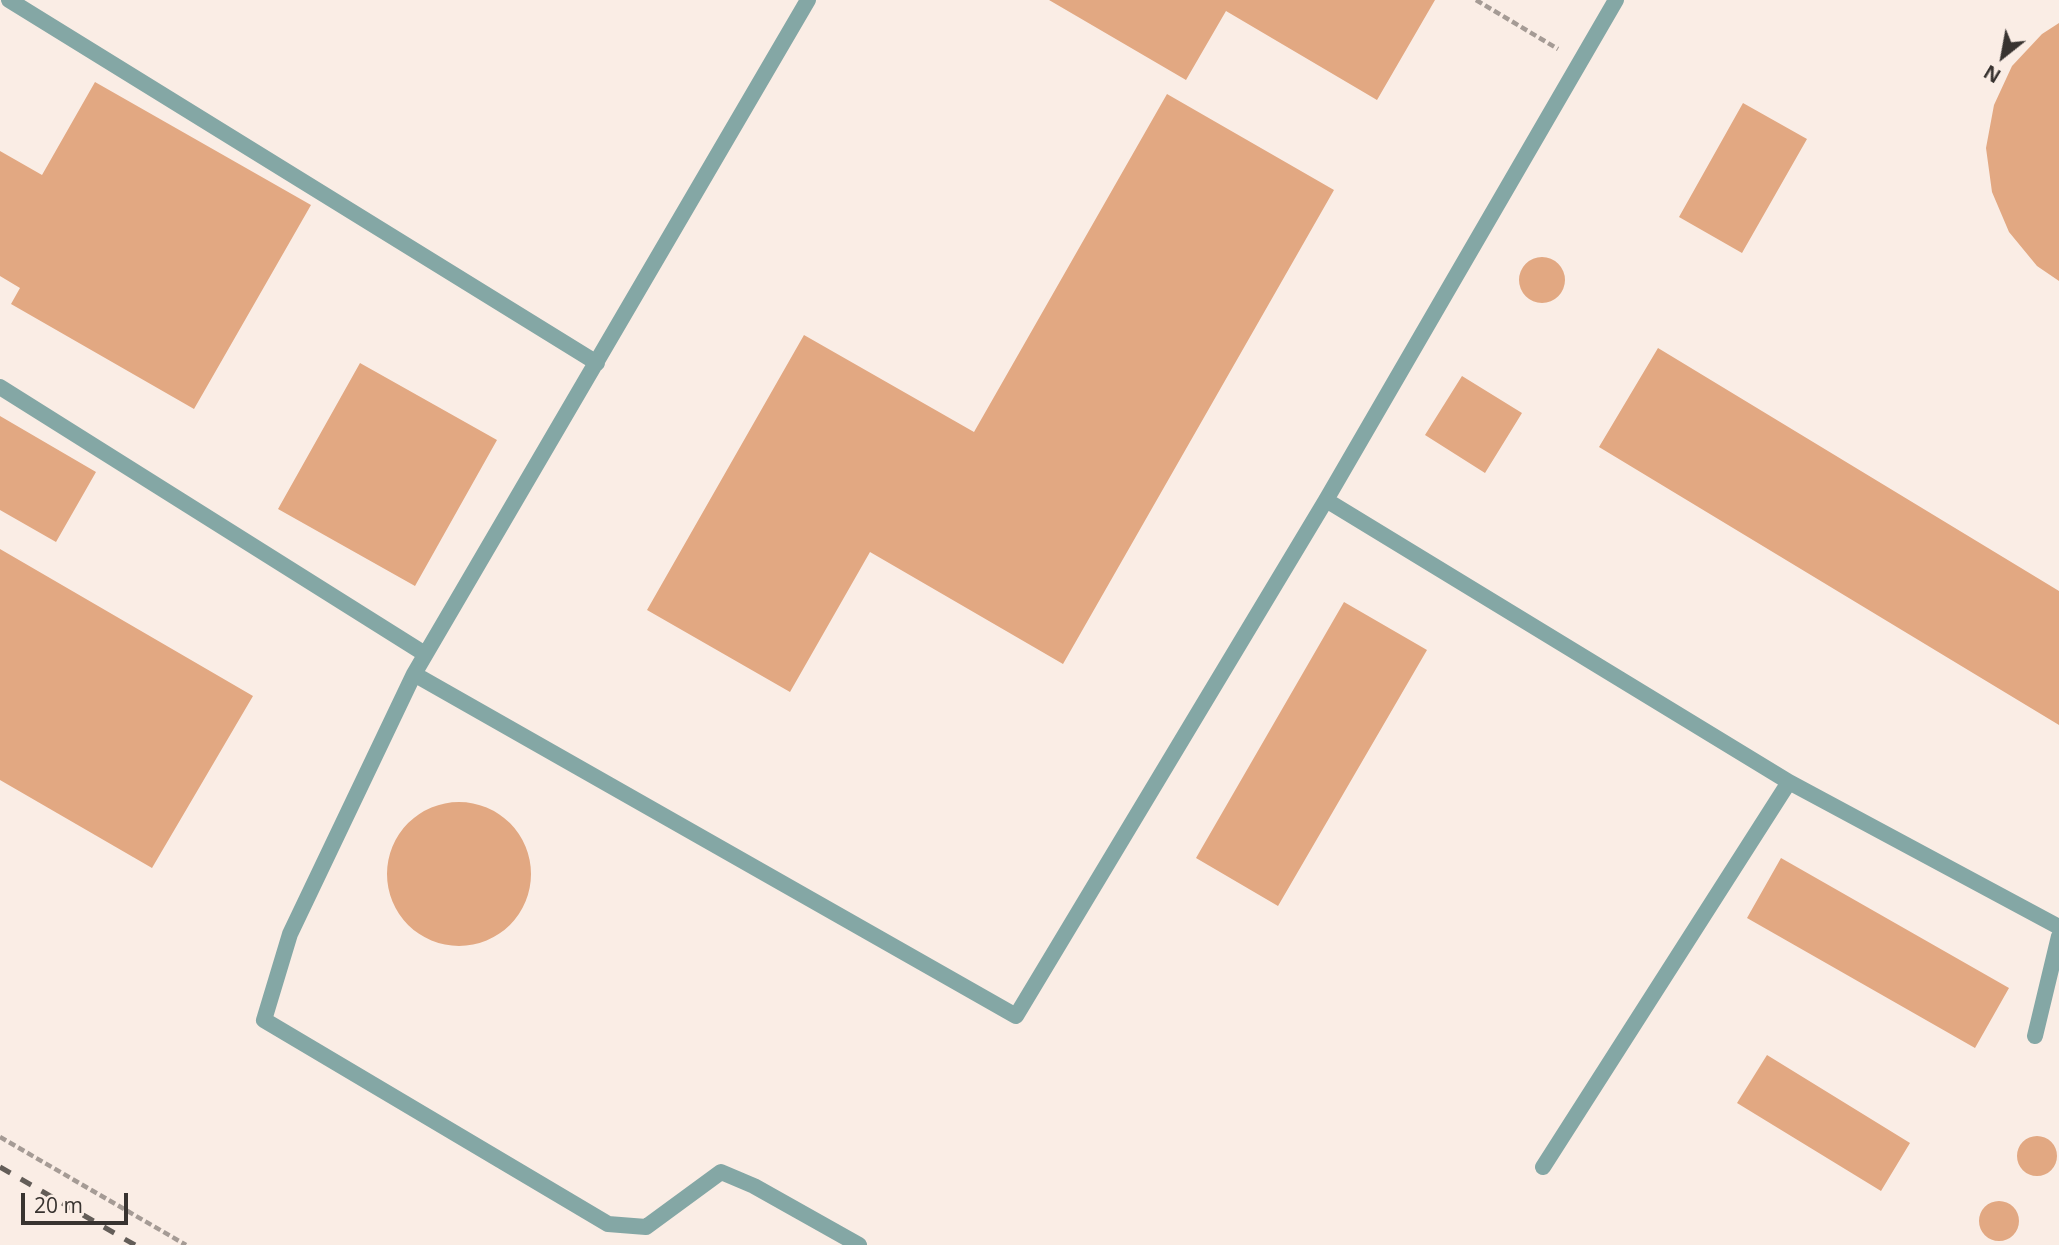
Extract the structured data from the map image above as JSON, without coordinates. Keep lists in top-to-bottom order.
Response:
{
  "scale_bar": "20 m",
  "north": "bottom left"
}
